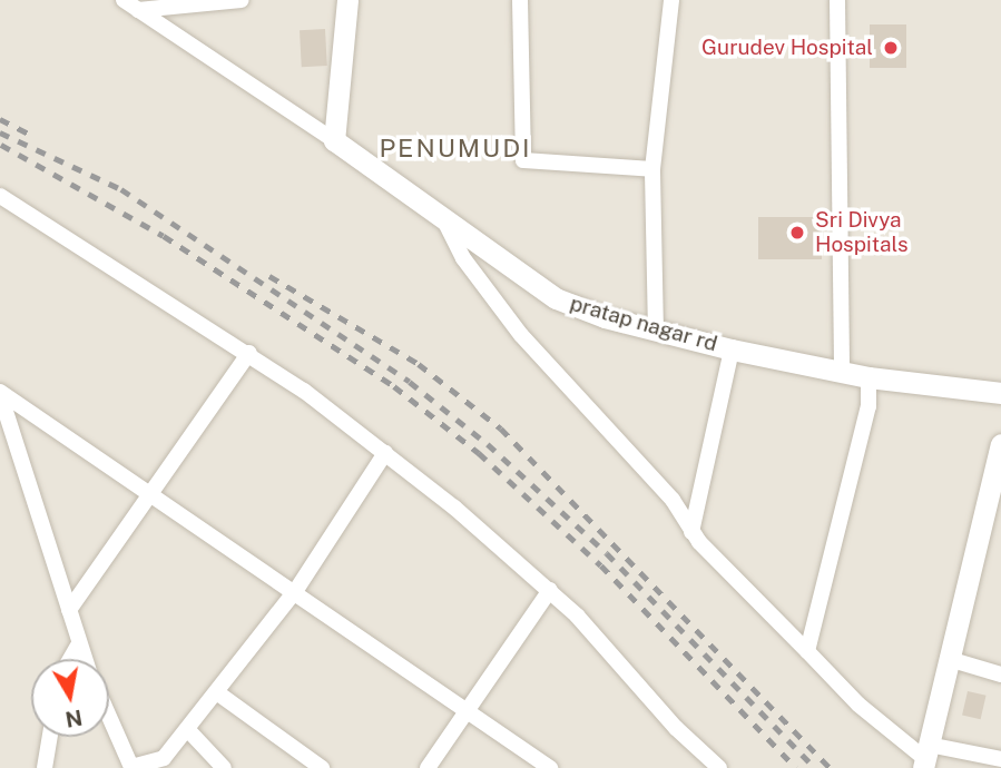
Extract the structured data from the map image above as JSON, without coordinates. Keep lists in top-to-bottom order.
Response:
{
  "streets": {
    "street": ["pratap nagar rd"]
  },
  "districts": ["PENUMUDI"],
  "places": ["Gurudev Hospital", "Sri Divya Hospitals"],
  "north": "bottom"
}
